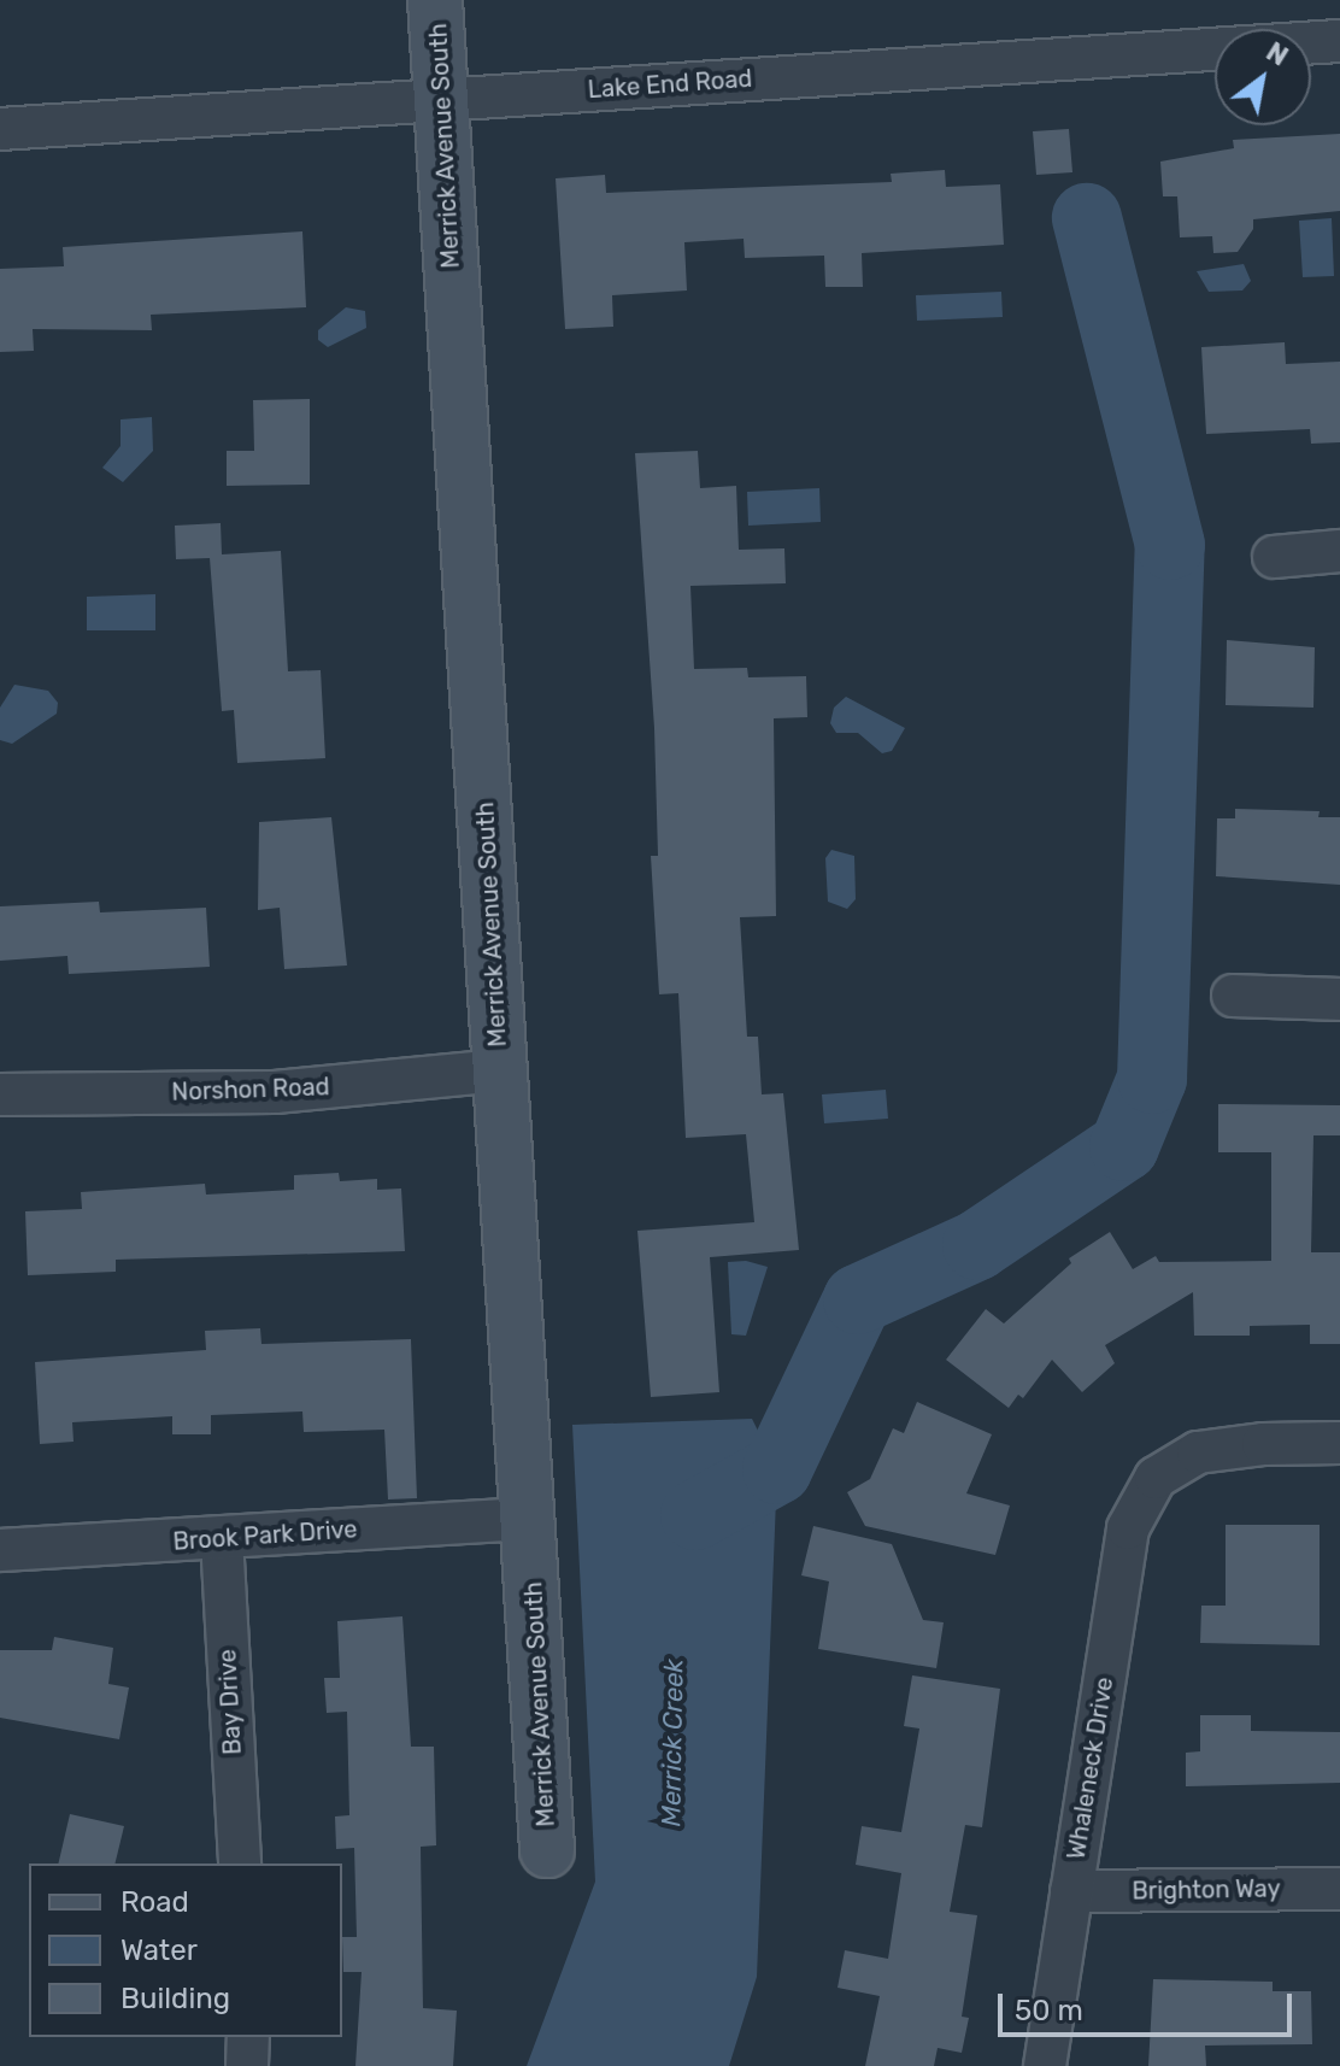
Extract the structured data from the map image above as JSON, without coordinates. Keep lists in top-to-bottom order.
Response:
{
  "streets": {
    "street": [
      "Lake End Road",
      "Merrick Avenue South",
      "Norshon Road",
      "Brook Park Drive",
      "Bay Drive",
      "Whaleneck Drive",
      "Brighton Way"
    ]
  },
  "crossings": [
    ["Lake End Road", "Merrick Avenue South"],
    ["Merrick Avenue South", "Norshon Road"],
    ["Merrick Avenue South", "Brook Park Drive"],
    ["Brook Park Drive", "Bay Drive"],
    ["Whaleneck Drive", "Brighton Way"]
  ],
  "water": ["Merrick Creek"],
  "legend": ["Road", "Water", "Building"],
  "scale_bar": "50 m",
  "north": "top right"
}
